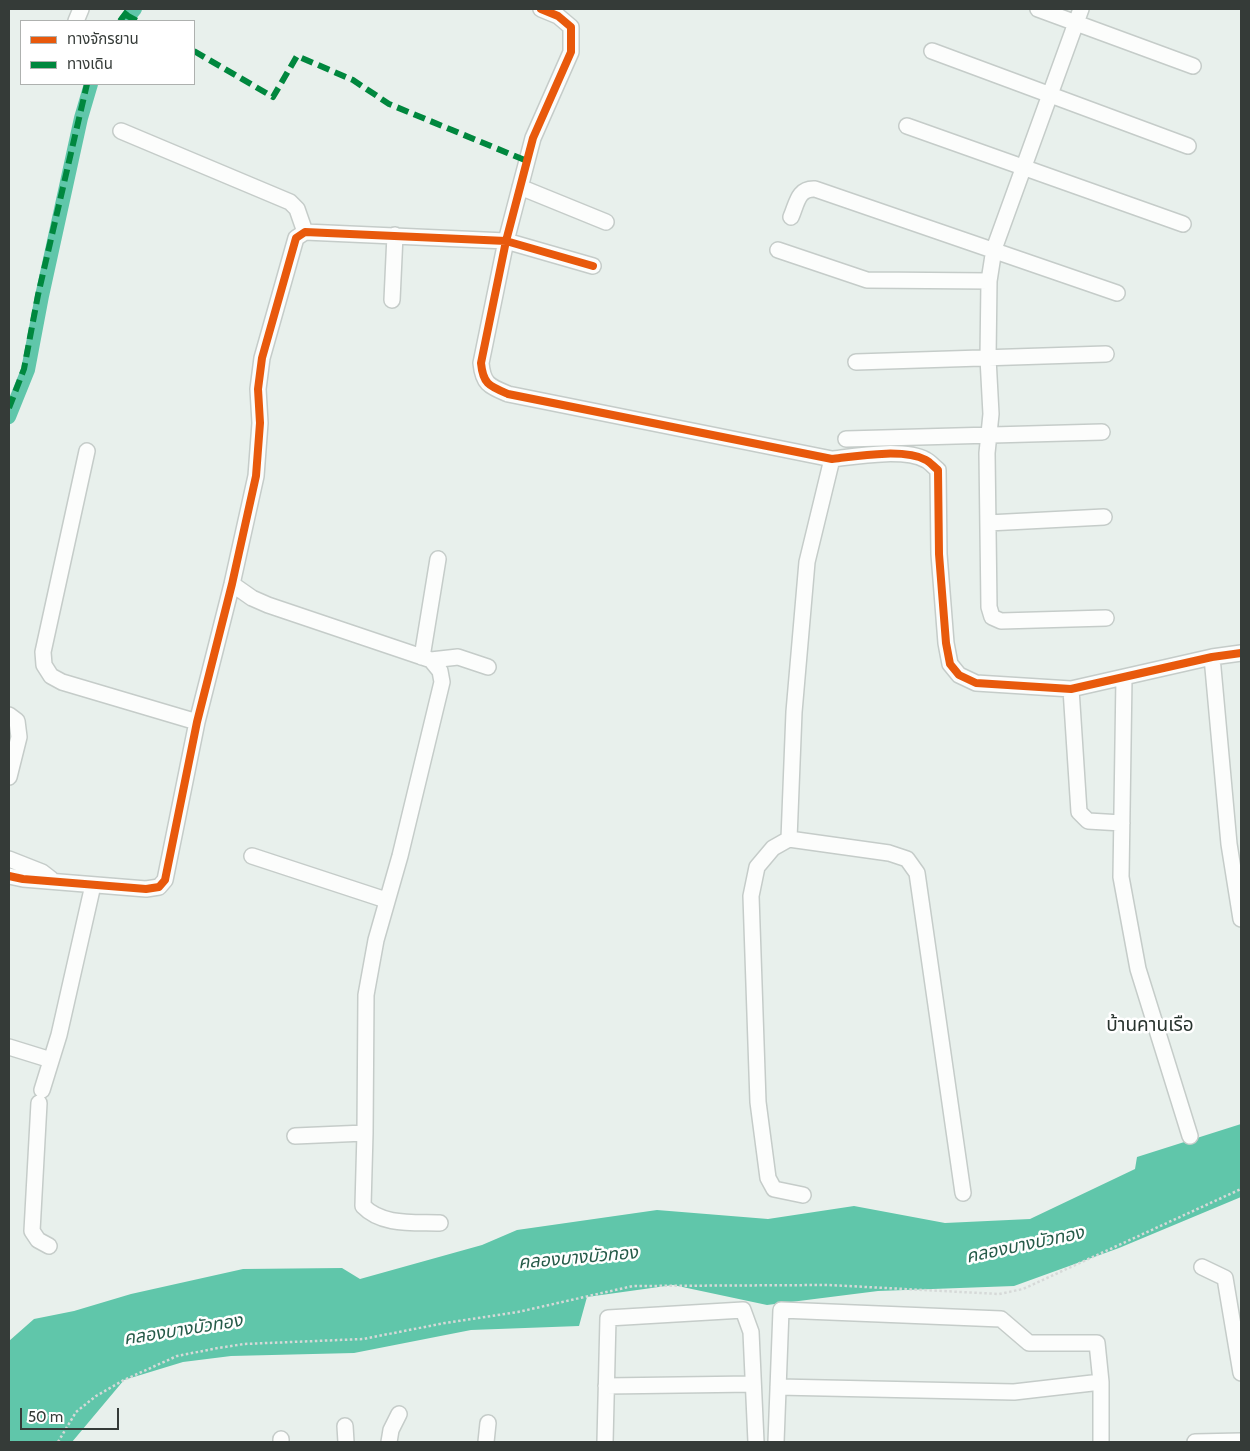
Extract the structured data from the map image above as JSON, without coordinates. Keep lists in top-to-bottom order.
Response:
{
  "districts": ["บ้านคานเรือ"],
  "water": ["คลองบางบัวทอง"],
  "legend": ["ทางจักรยาน", "ทางเดิน"],
  "scale_bar": "50 m"
}
